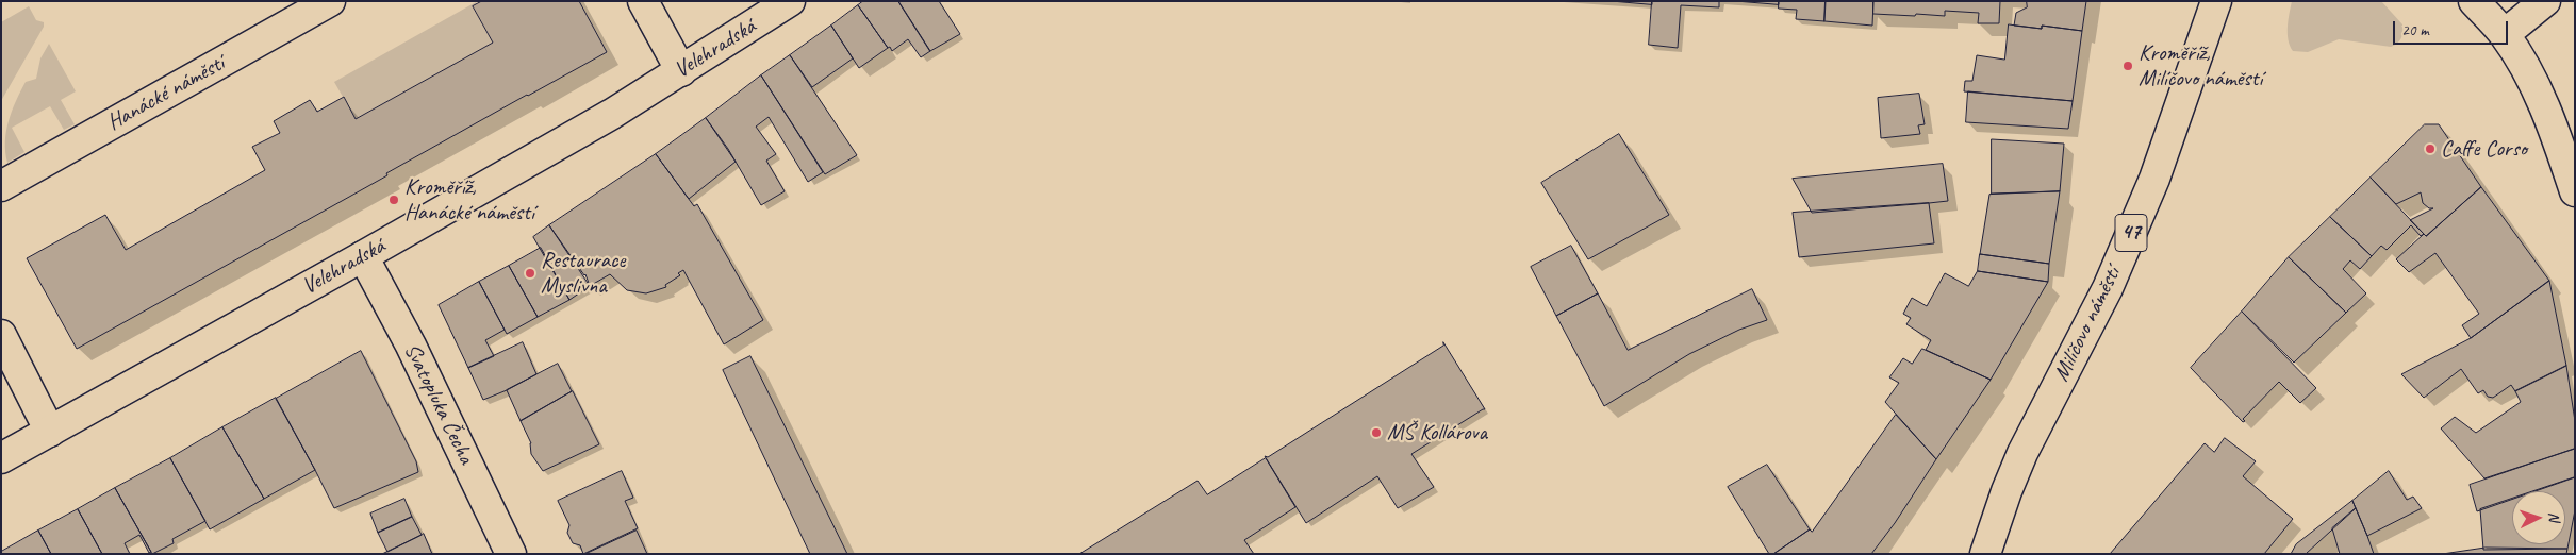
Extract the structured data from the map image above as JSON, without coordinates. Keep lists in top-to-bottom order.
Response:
{
  "streets": {
    "main road": [
      "Velehradská",
      "Hanácké náměstí",
      "47",
      "Milíčovo náměstí",
      "Svatopluka Čecha"
    ]
  },
  "crossings": [
    ["Velehradská", "Svatopluka Čecha"]
  ],
  "places": [
    "Kroměříž, Milíčovo náměstí",
    "Caffe Corso",
    "Kroměříž, Hanácké náměstí",
    "Restaurace Myslivna",
    "MŠ Kollárova"
  ],
  "scale_bar": "20 m",
  "north": "right"
}
